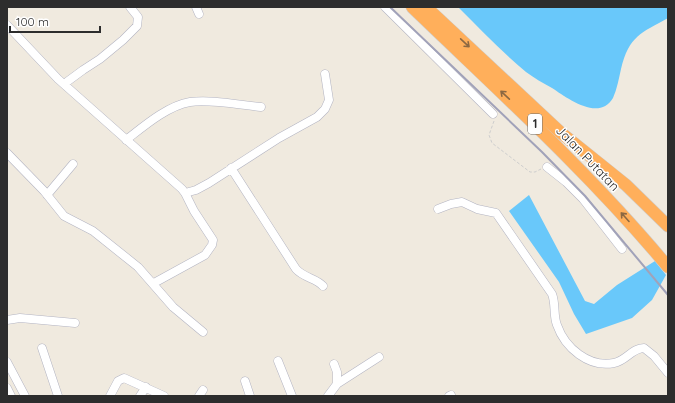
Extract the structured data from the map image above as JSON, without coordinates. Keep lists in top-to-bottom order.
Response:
{
  "streets": {
    "highway": ["1", "Jalan Putatan"]
  },
  "scale_bar": "100 m"
}
